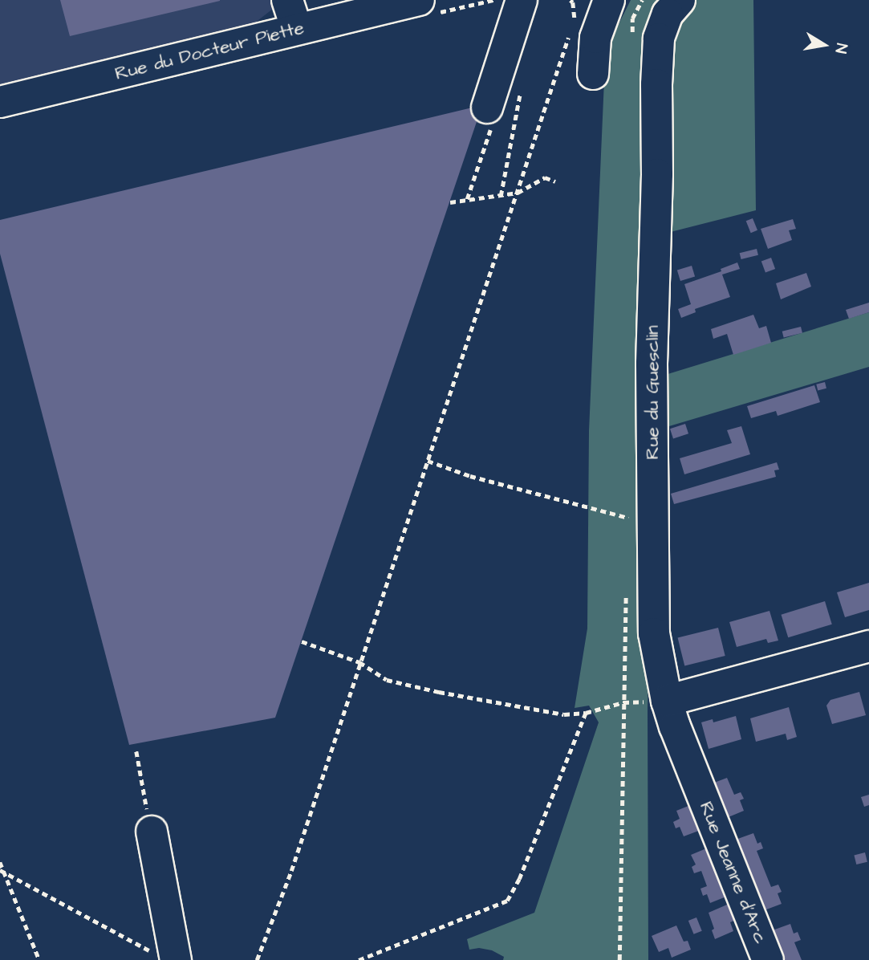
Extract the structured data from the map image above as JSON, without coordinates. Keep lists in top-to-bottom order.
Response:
{
  "streets": {
    "street": ["Rue du Docteur Piette", "Rue du Guesclin", "Rue Jeanne d'Arc"]
  },
  "crossings": [
    ["Rue du Guesclin", "Rue Jeanne d'Arc"]
  ],
  "north": "right"
}
